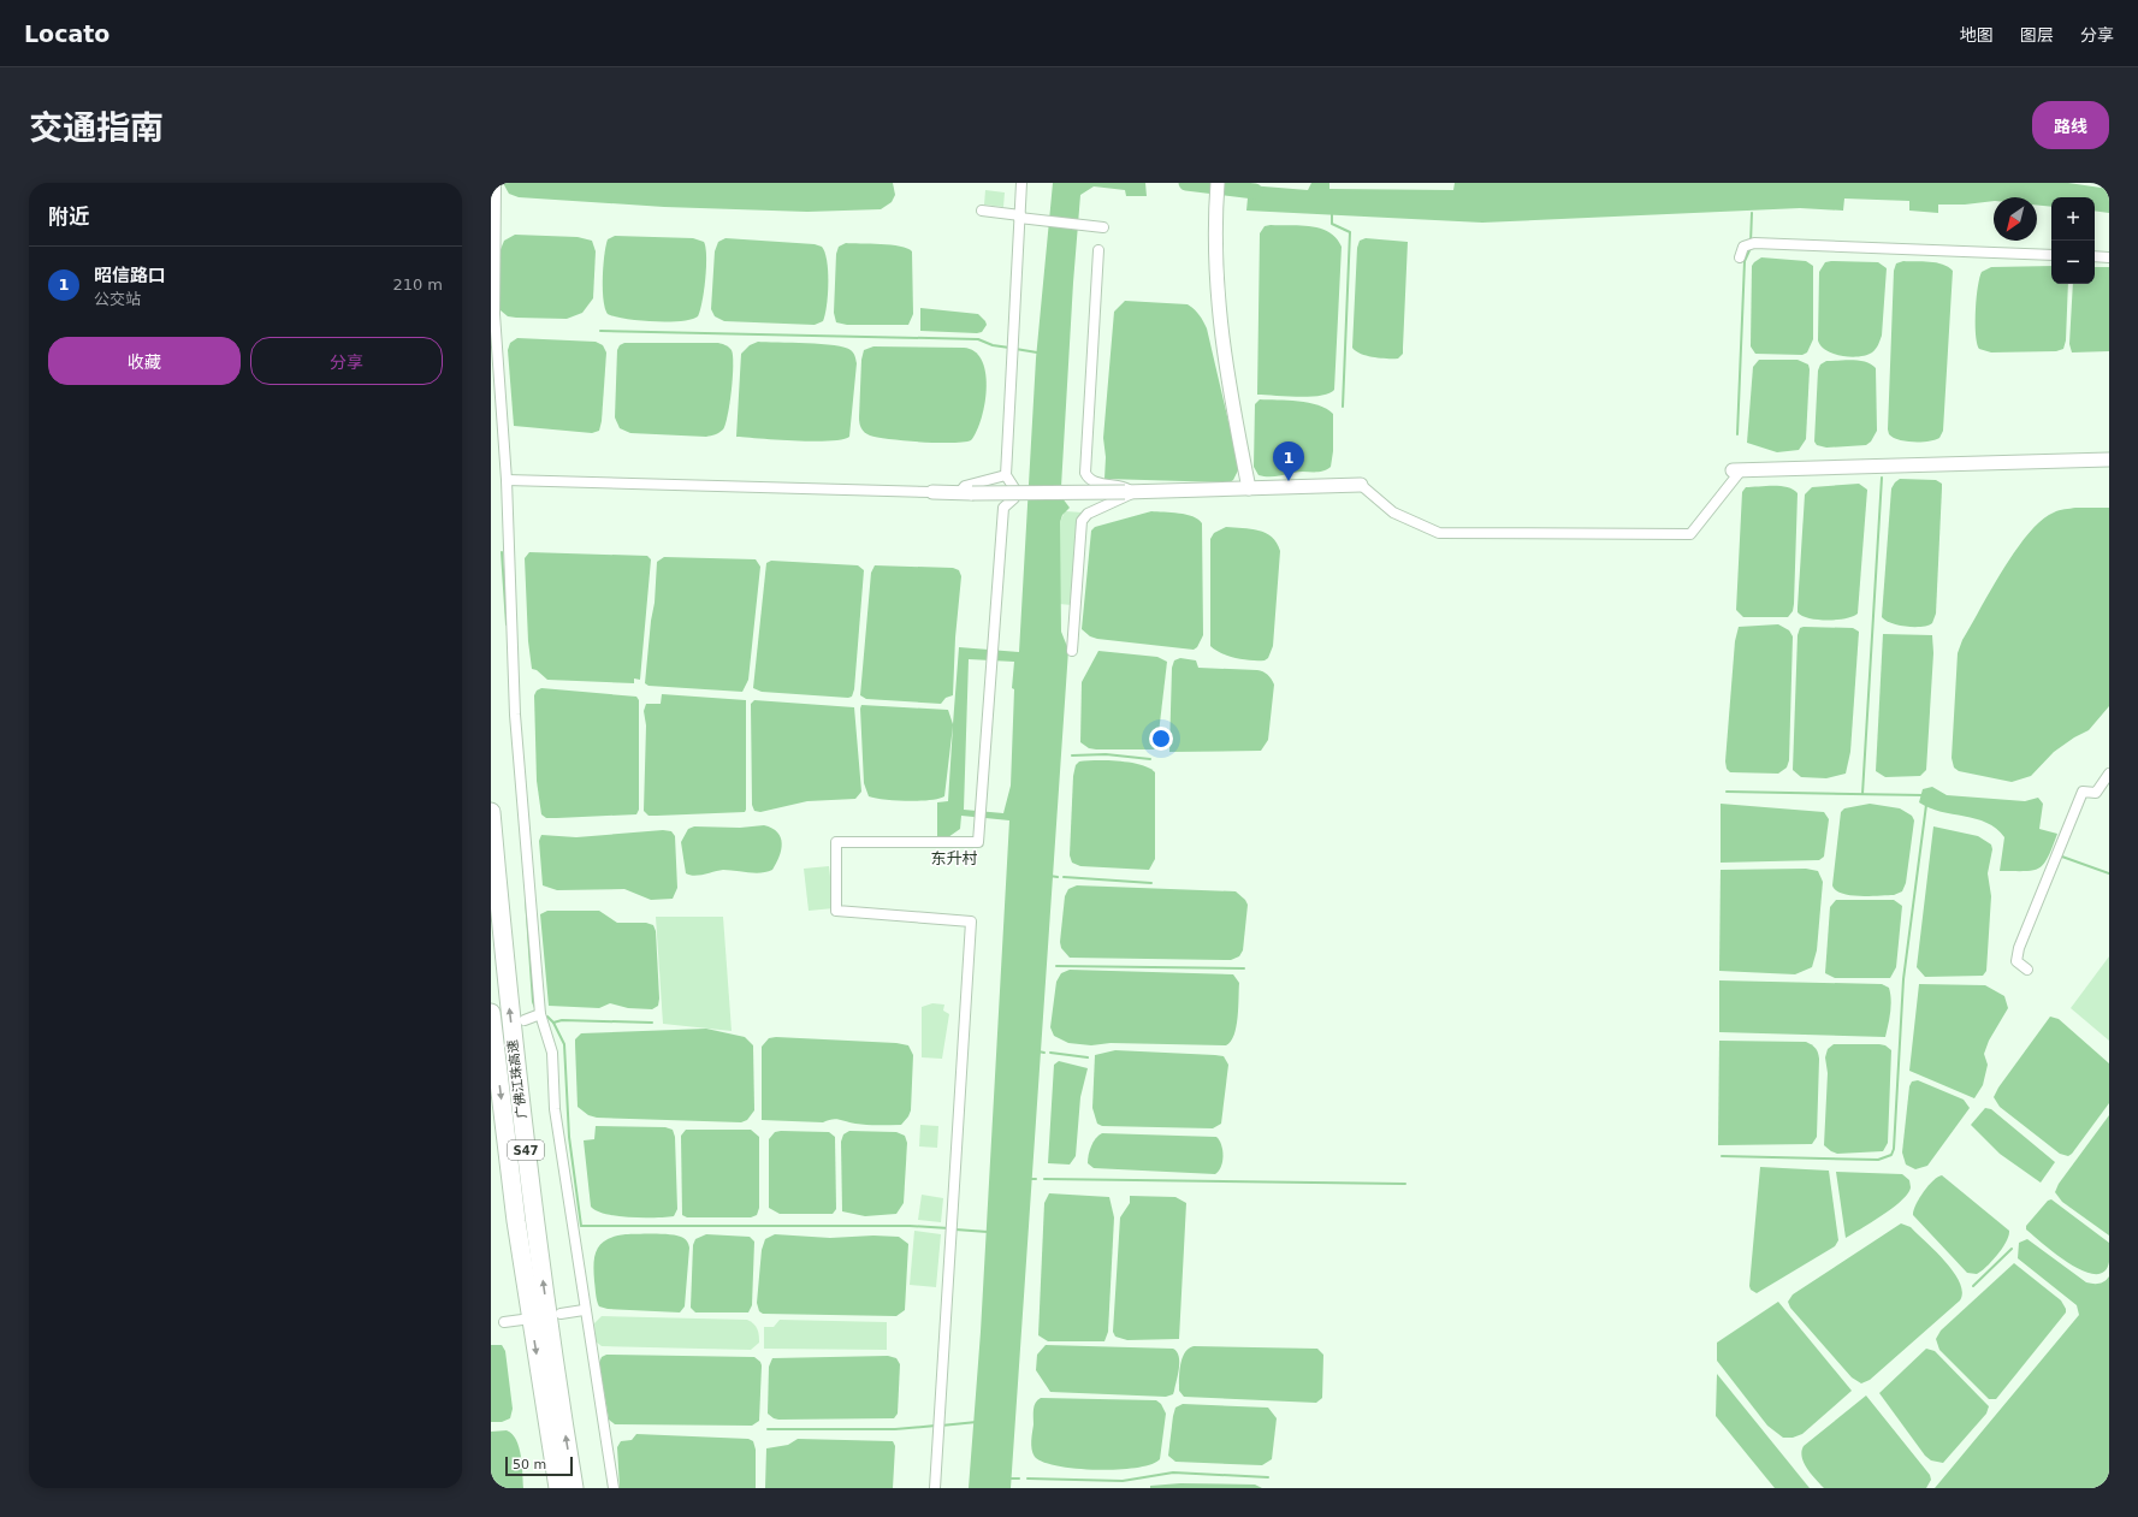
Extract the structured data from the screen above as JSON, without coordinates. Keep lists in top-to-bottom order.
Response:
{
  "streets": {
    "highway": ["广佛江珠高速", "S47"]
  },
  "districts": ["东升村"],
  "scale_bar": "50 m",
  "north": "bottom left",
  "page": {
    "header": "Locato",
    "nav": ["地图", "图层", "分享"],
    "title": "交通指南",
    "buttons": [
      "路线",
      ["收藏", "分享"]
    ],
    "heading": "附近",
    "map_buttons": ["+", "−"],
    "list": [
      {
        "mark": "1",
        "name": "昭信路口",
        "note": "公交站",
        "value": "210 m"
      }
    ],
    "pins": "1",
    "scale": "50 m"
  }
}
